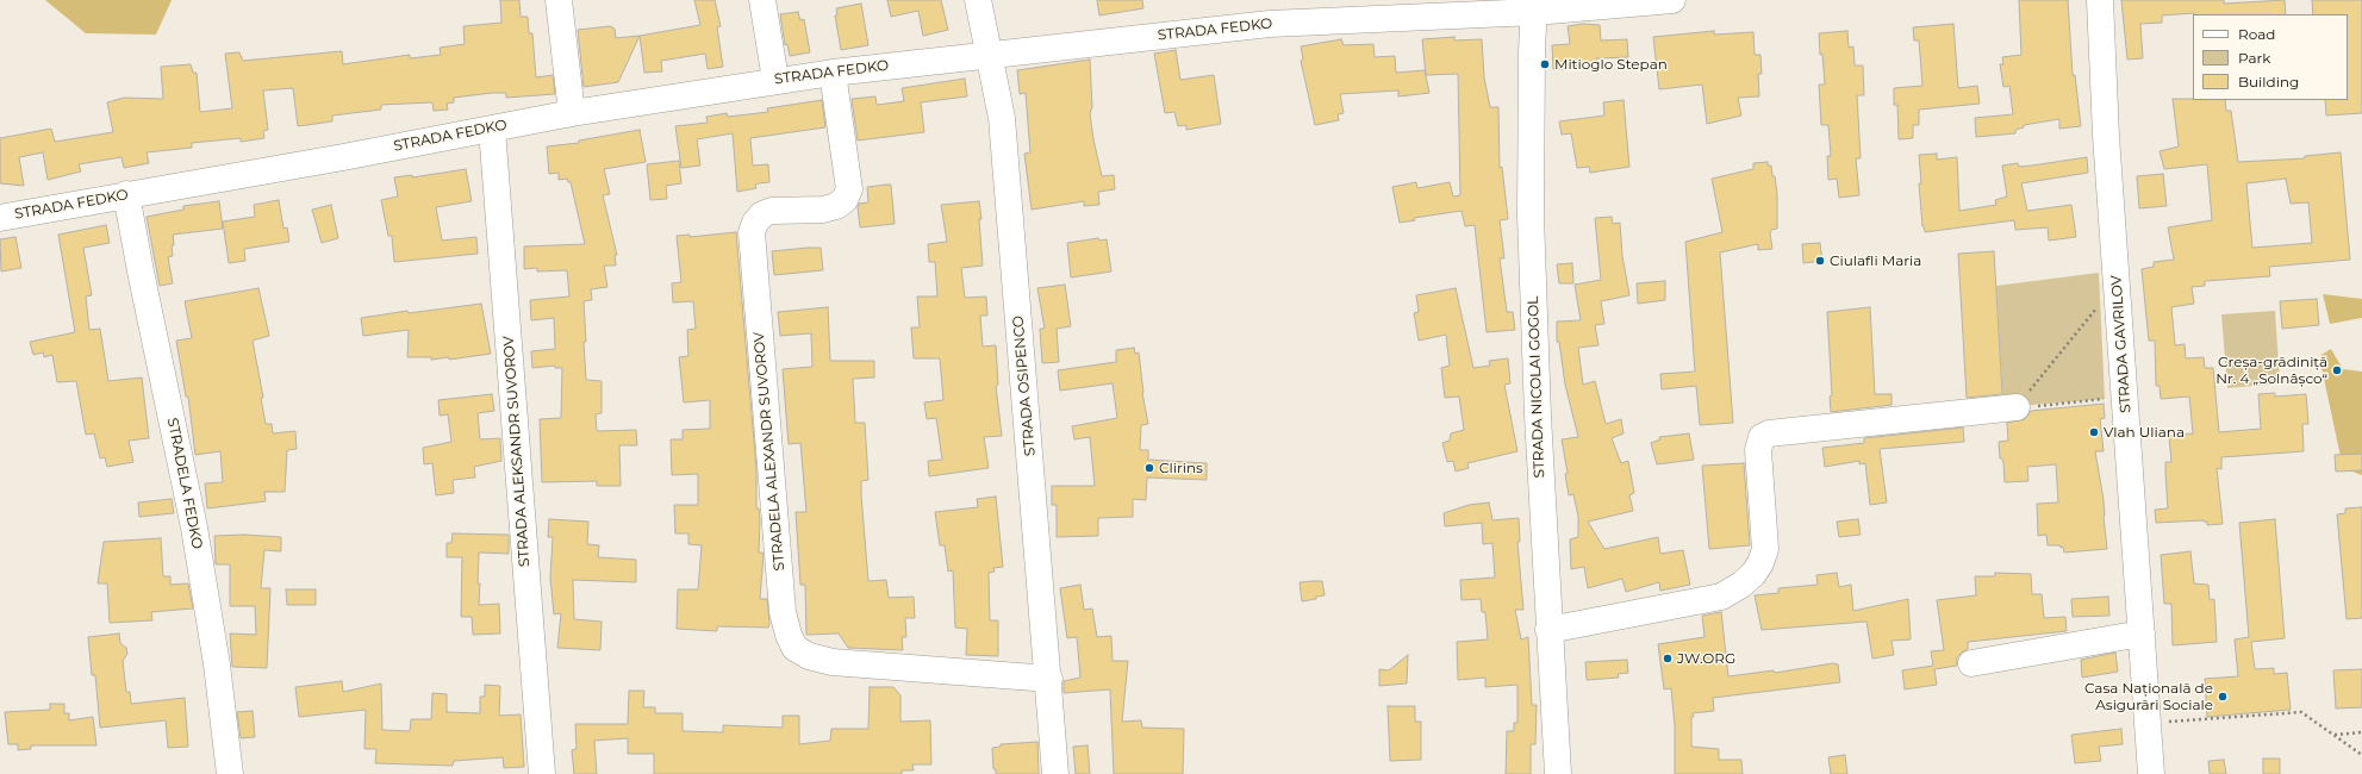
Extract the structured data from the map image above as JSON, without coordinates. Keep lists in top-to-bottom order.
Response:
{
  "streets": {
    "street": [
      "STRADA FEDKO",
      "STRADA GAVRILOV",
      "STRADA OSIPENCO",
      "STRADA NICOLAI GOGOL",
      "STRADA ALEKSANDR SUVOROV",
      "STRADELA ALEXANDR SUVOROV",
      "STRADELA FEDKO"
    ]
  },
  "crossings": [
    ["STRADA FEDKO", "STRADA OSIPENCO"],
    ["STRADA FEDKO", "STRADA NICOLAI GOGOL"],
    ["STRADA FEDKO", "STRADA ALEKSANDR SUVOROV"],
    ["STRADA FEDKO", "STRADELA ALEXANDR SUVOROV"],
    ["STRADA FEDKO", "STRADELA FEDKO"],
    ["STRADA OSIPENCO", "STRADELA ALEXANDR SUVOROV"]
  ],
  "places": [
    "Mitioglo Stepan",
    "Ciulafli Maria",
    "Creșa-grădiniță Nr. 4 „Solnâșco“",
    "Vlah Uliana",
    "Clirins",
    "JW.ORG",
    "Casa Națională de Asigurări Sociale"
  ],
  "legend": ["Road", "Park", "Building"]
}
